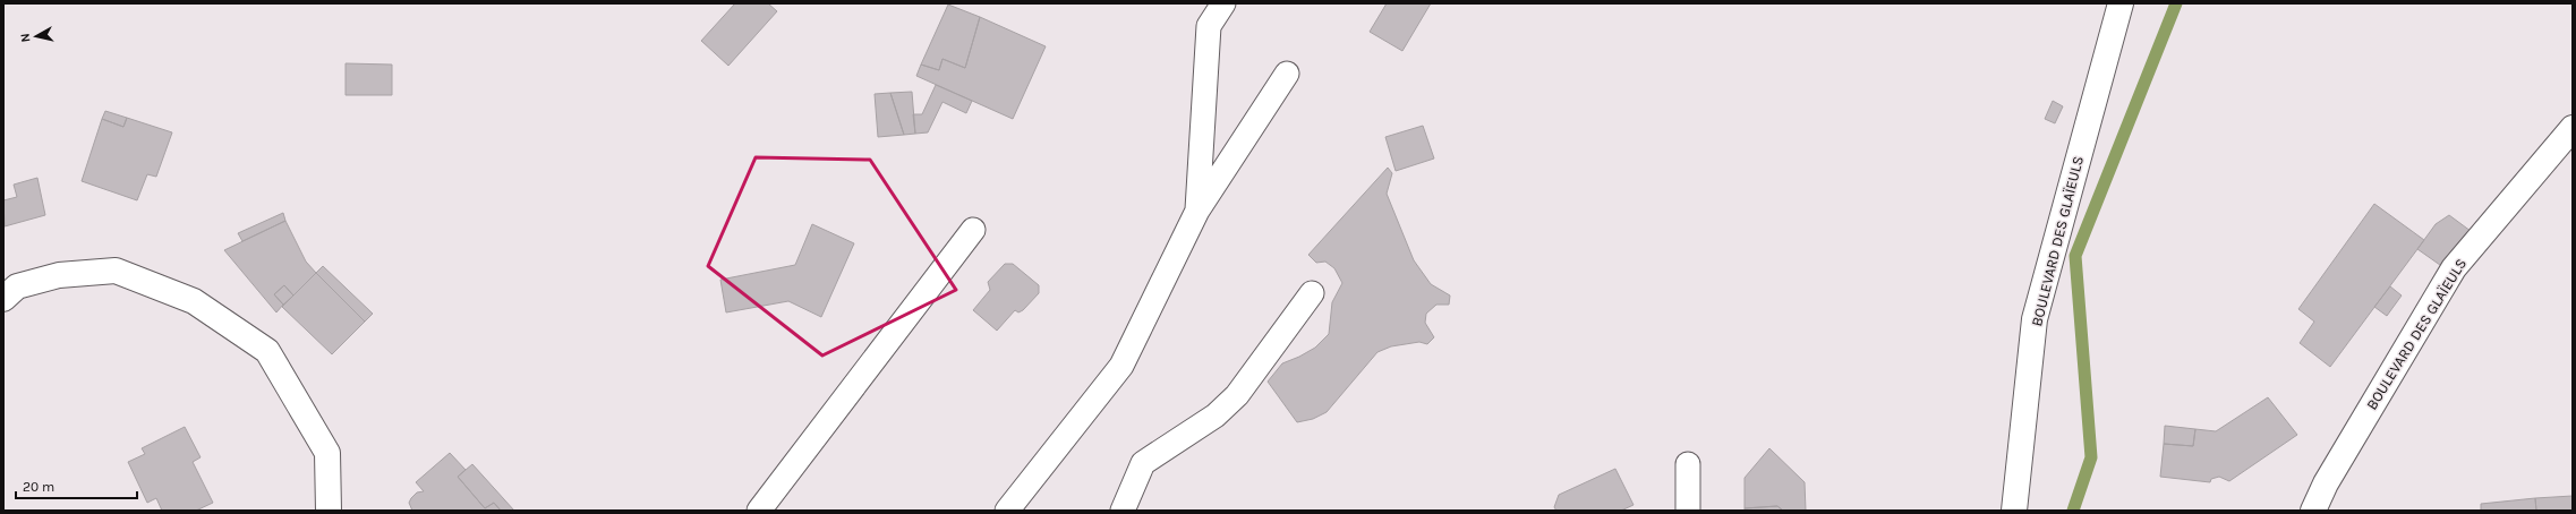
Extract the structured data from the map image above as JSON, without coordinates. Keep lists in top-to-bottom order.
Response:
{
  "streets": {
    "street": ["BOULEVARD DES GLAÏEULS"]
  },
  "scale_bar": "20 m",
  "north": "left"
}
